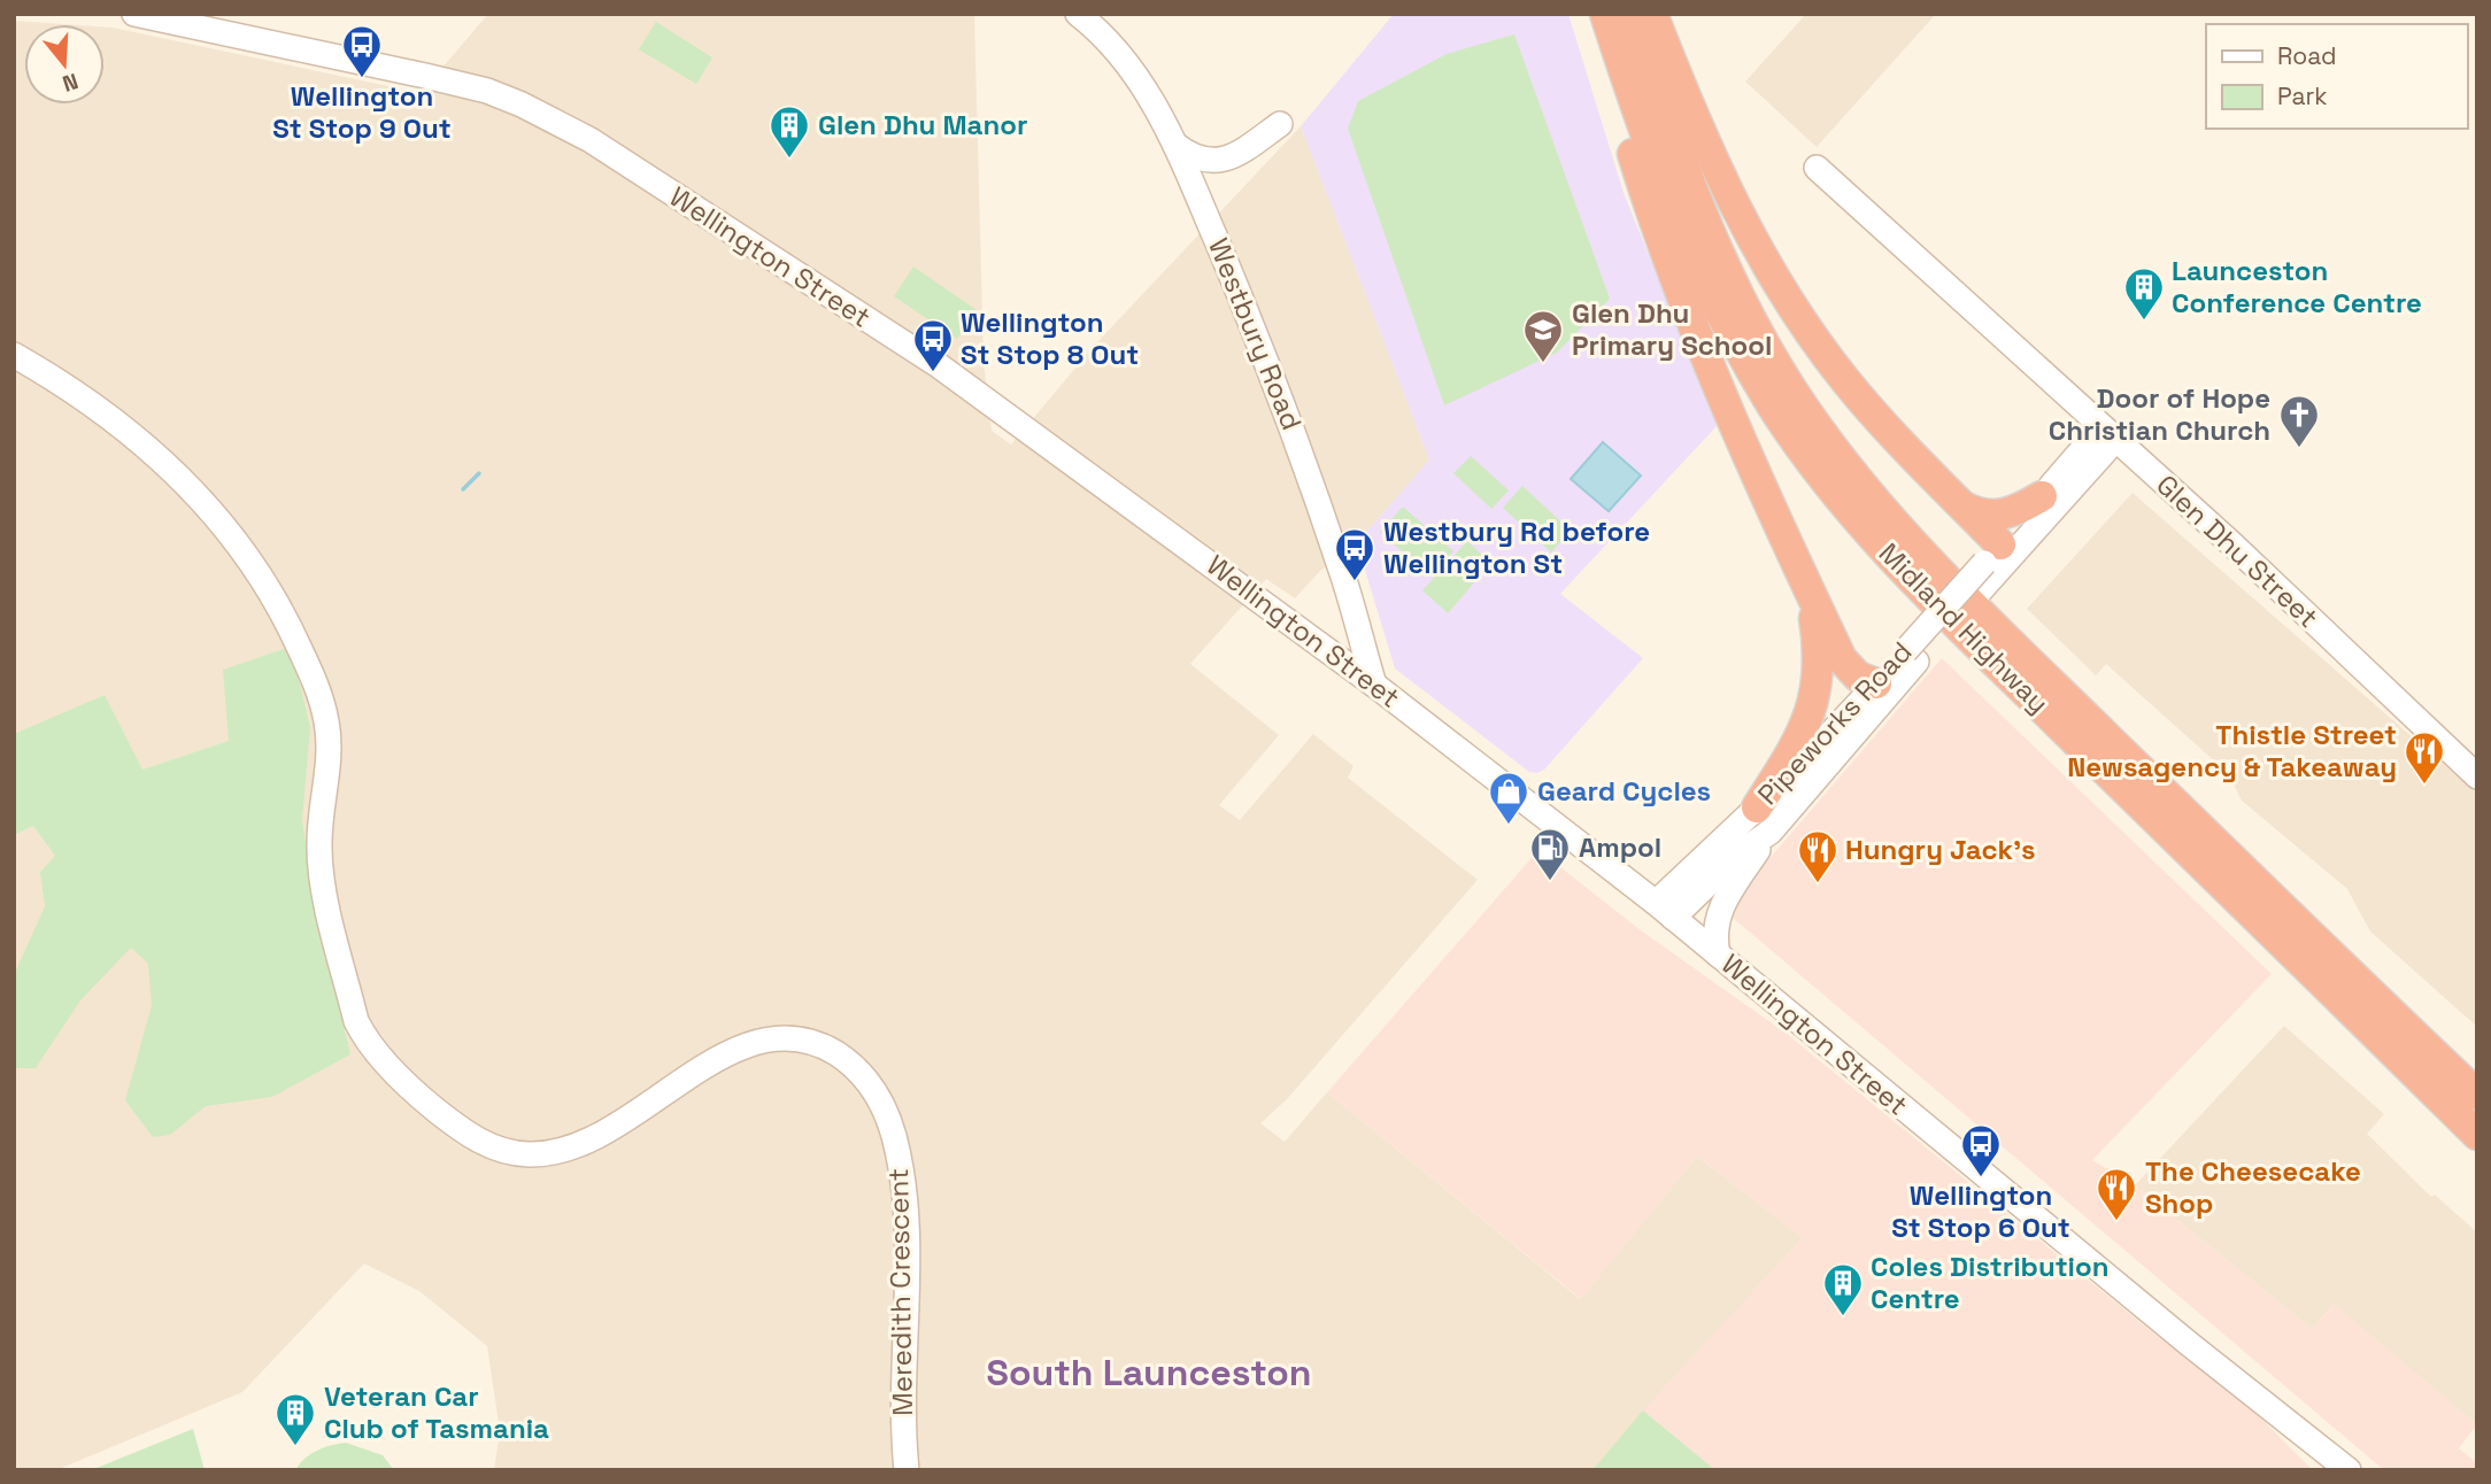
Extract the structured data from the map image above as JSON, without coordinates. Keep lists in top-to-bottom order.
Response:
{
  "streets": {
    "highway": ["Midland Highway"],
    "main road": [
      "Wellington Street",
      "Westbury Road",
      "Glen Dhu Street",
      "Pipeworks Road",
      "Meredith Crescent"
    ]
  },
  "crossings": [
    ["Wellington Street", "Westbury Road"],
    ["Wellington Street", "Pipeworks Road"],
    ["Glen Dhu Street", "Pipeworks Road"]
  ],
  "districts": ["South Launceston"],
  "places": {
    "bus stop": [
      "Wellington St Stop 9 Out",
      "Wellington St Stop 8 Out",
      "Westbury Rd before Wellington St",
      "Wellington St Stop 6 Out"
    ],
    "building": [
      "Glen Dhu Manor",
      "Launceston Conference Centre",
      "Coles Distribution Centre",
      "Veteran Car Club of Tasmania"
    ],
    "school or university": ["Glen Dhu Primary School"],
    "church": ["Door of Hope Christian Church"],
    "restaurant": ["Thistle Street Newsagency & Takeaway", "Hungry Jack's", "The Cheesecake Shop"],
    "shop": ["Geard Cycles"],
    "fuel station": ["Ampol"]
  },
  "legend": ["Road", "Park"],
  "north": "bottom"
}
